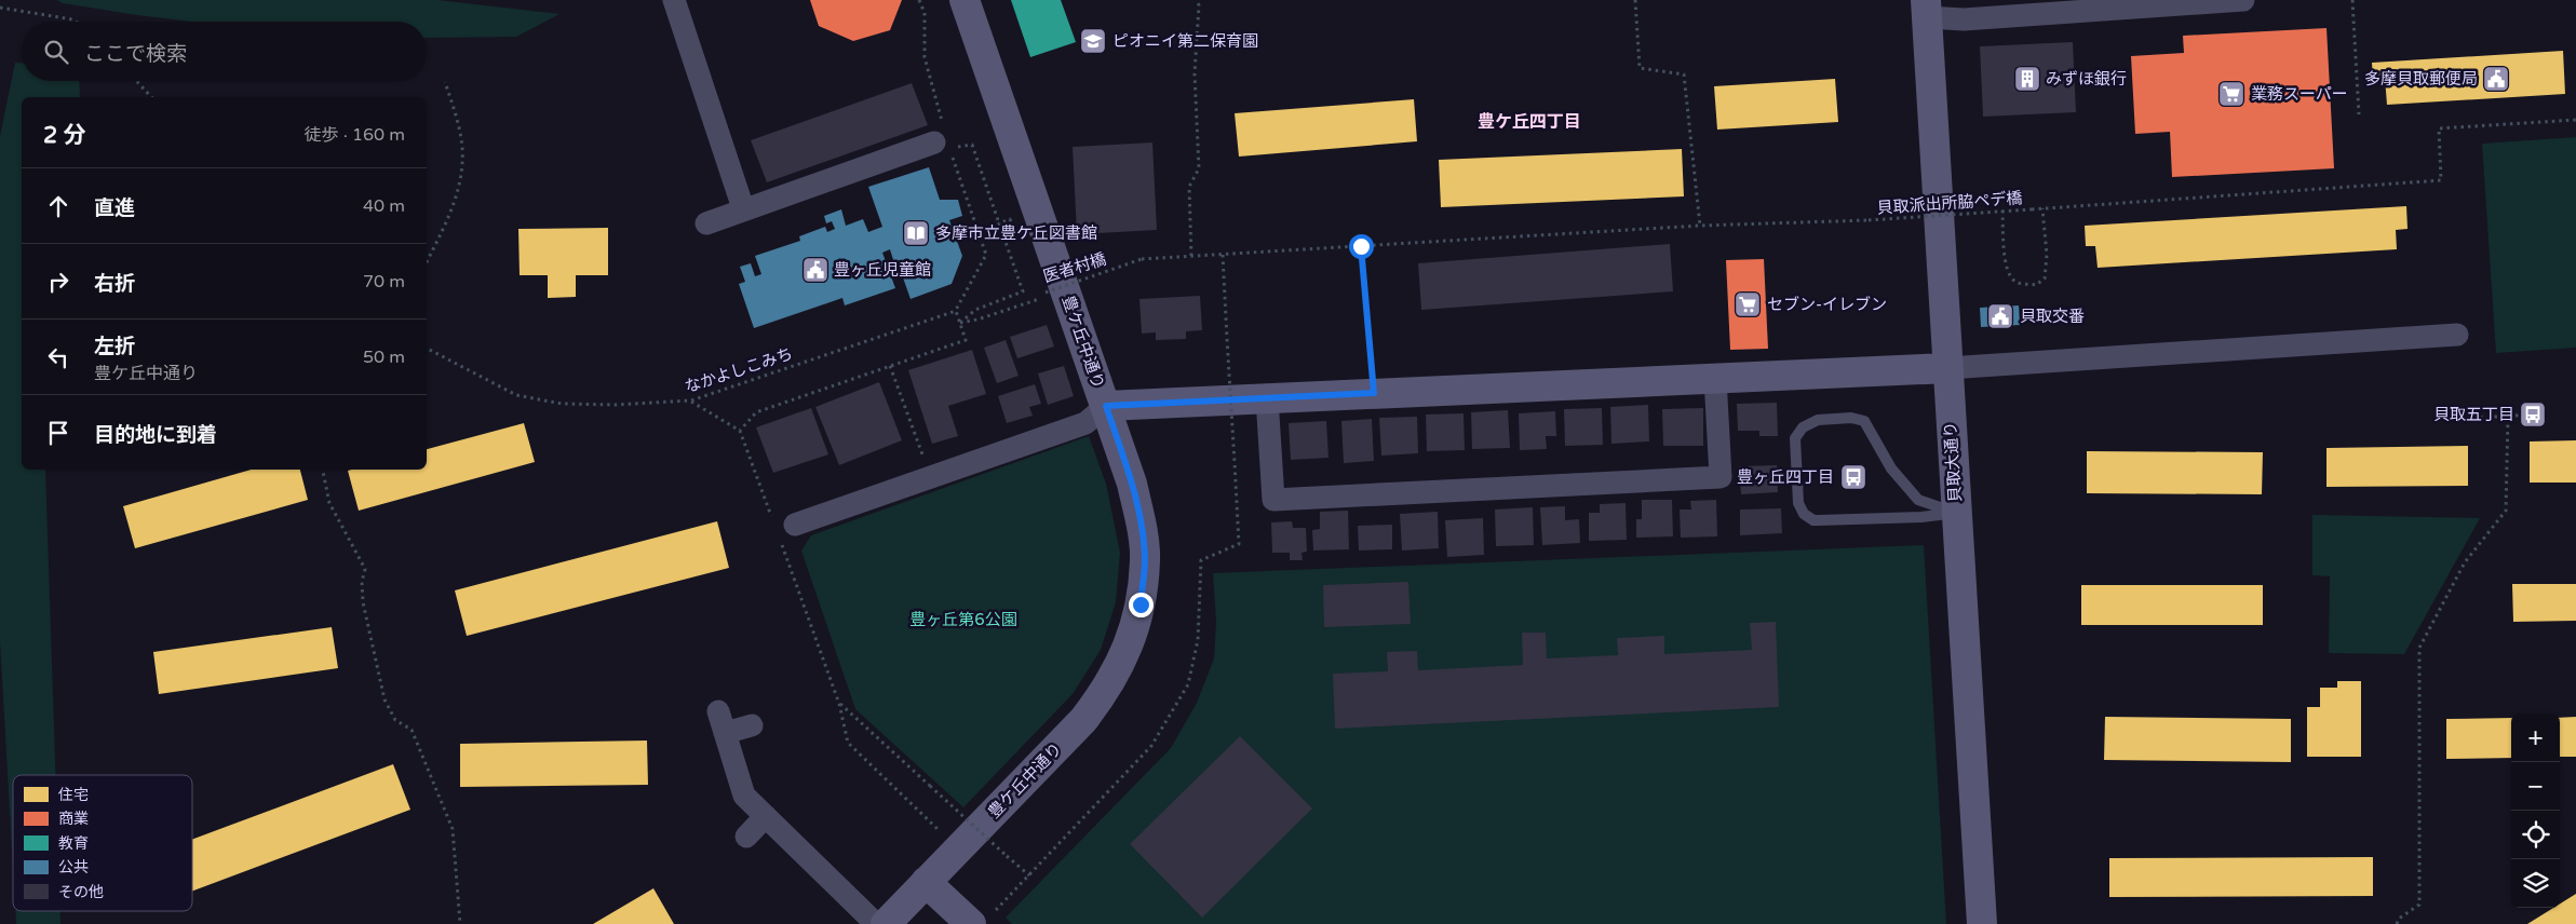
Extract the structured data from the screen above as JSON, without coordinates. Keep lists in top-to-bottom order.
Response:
{
  "streets": {
    "street": ["豊ケ丘中通り", "貝取大通り"],
    "path": ["貝取派出所脇ペデ橋", "医者村橋", "なかよしこみち"]
  },
  "crossings": [
    ["貝取派出所脇ペデ橋", "医者村橋"],
    ["医者村橋", "なかよしこみち"]
  ],
  "districts": ["豊ケ丘四丁目"],
  "parks": ["豊ヶ丘第6公園"],
  "places": {
    "school or university": ["ピオニイ第二保育園"],
    "building": ["みずほ銀行"],
    "public building": ["多摩貝取郵便局", "豊ヶ丘児童館", "貝取交番"],
    "supermarket": ["業務スーパー", "セブン-イレブン"],
    "library": ["多摩市立豊ケ丘図書館"],
    "bus stop": ["貝取五丁目", "豊ヶ丘四丁目"]
  },
  "legend": [
    "住宅",
    "商業",
    "教育",
    "公共",
    "その他"
  ],
  "page": {
    "search": "ここで検索",
    "heading": ["2 分", "徒歩 · 160 m"],
    "list": [
      ["直進", "40 m"],
      ["右折", "70 m"],
      ["左折", "豊ケ丘中通り", "50 m"],
      "目的地に到着"
    ],
    "map_buttons": ["+", "−"]
  }
}
